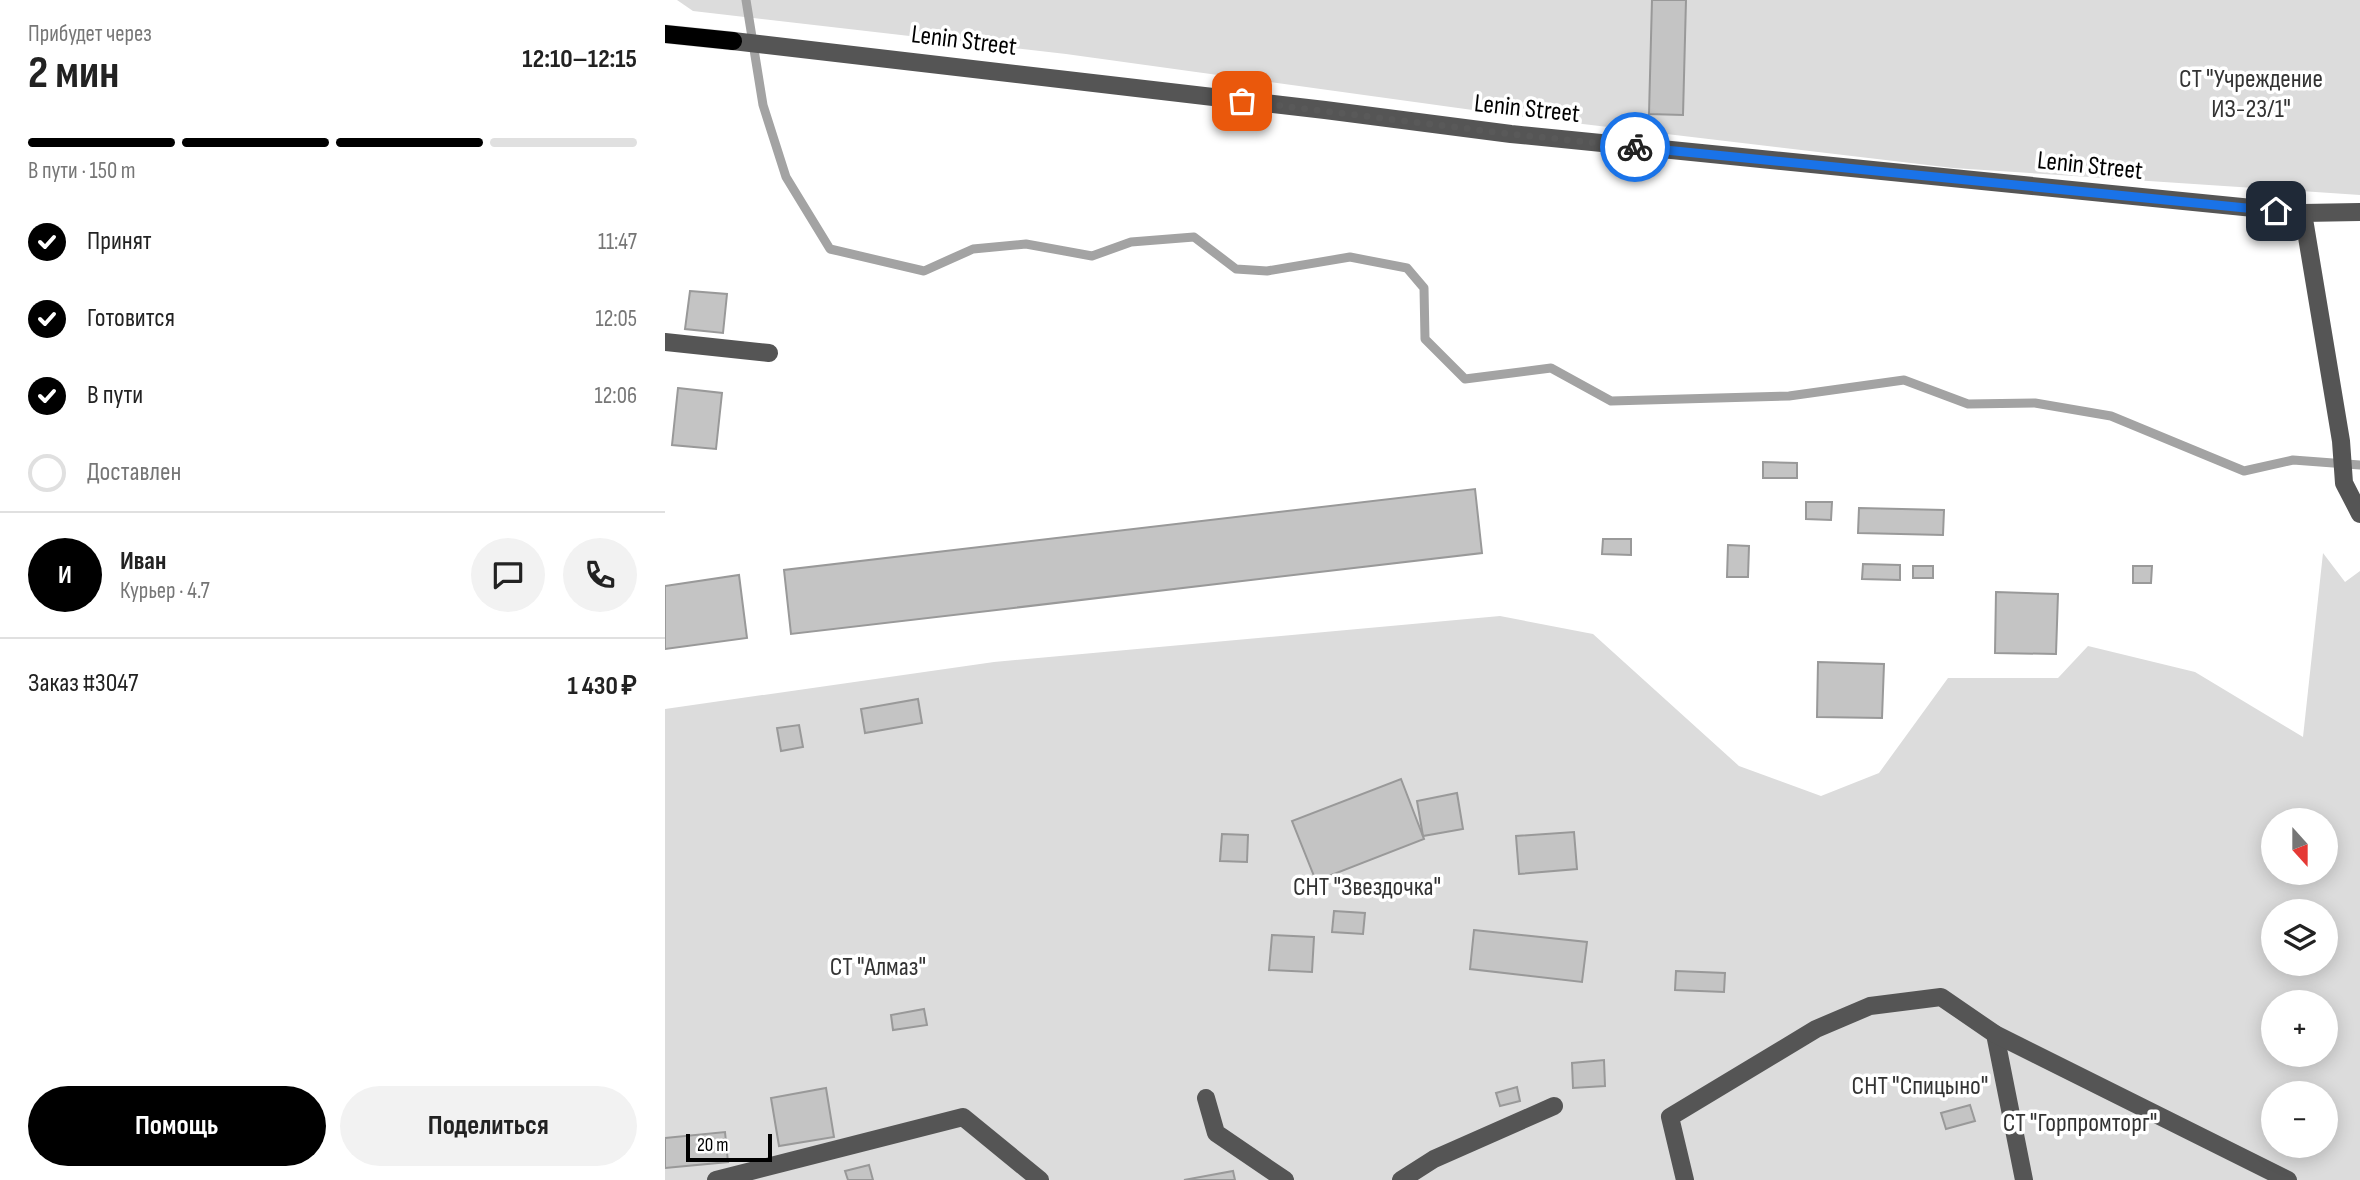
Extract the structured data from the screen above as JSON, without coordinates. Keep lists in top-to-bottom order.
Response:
{
  "streets": {
    "street": ["Lenin Street"]
  },
  "parks": [
    "СТ \"Учреждение ИЗ-23/1\"",
    "СНТ \"Звездочка\"",
    "СТ \"Алмаз\"",
    "СНТ \"Спицыно\"",
    "СТ \"Горпромторг\""
  ],
  "scale_bar": "20 m",
  "north": "bottom",
  "page": {
    "heading": ["2 мин", "Прибудет через", "12:10–12:15"],
    "panel": [
      "Иван",
      "Курьер · 4.7",
      "Заказ #3047",
      "1 430 ₽"
    ],
    "bar": "В пути · 150 m",
    "list": [
      ["Принят", "11:47"],
      ["Готовится", "12:05"],
      ["В пути", "12:06"],
      "Доставлен"
    ],
    "round": "И",
    "map_buttons": ["+", "−"],
    "buttons": ["Помощь", "Поделиться"],
    "scale": "20 m"
  }
}
